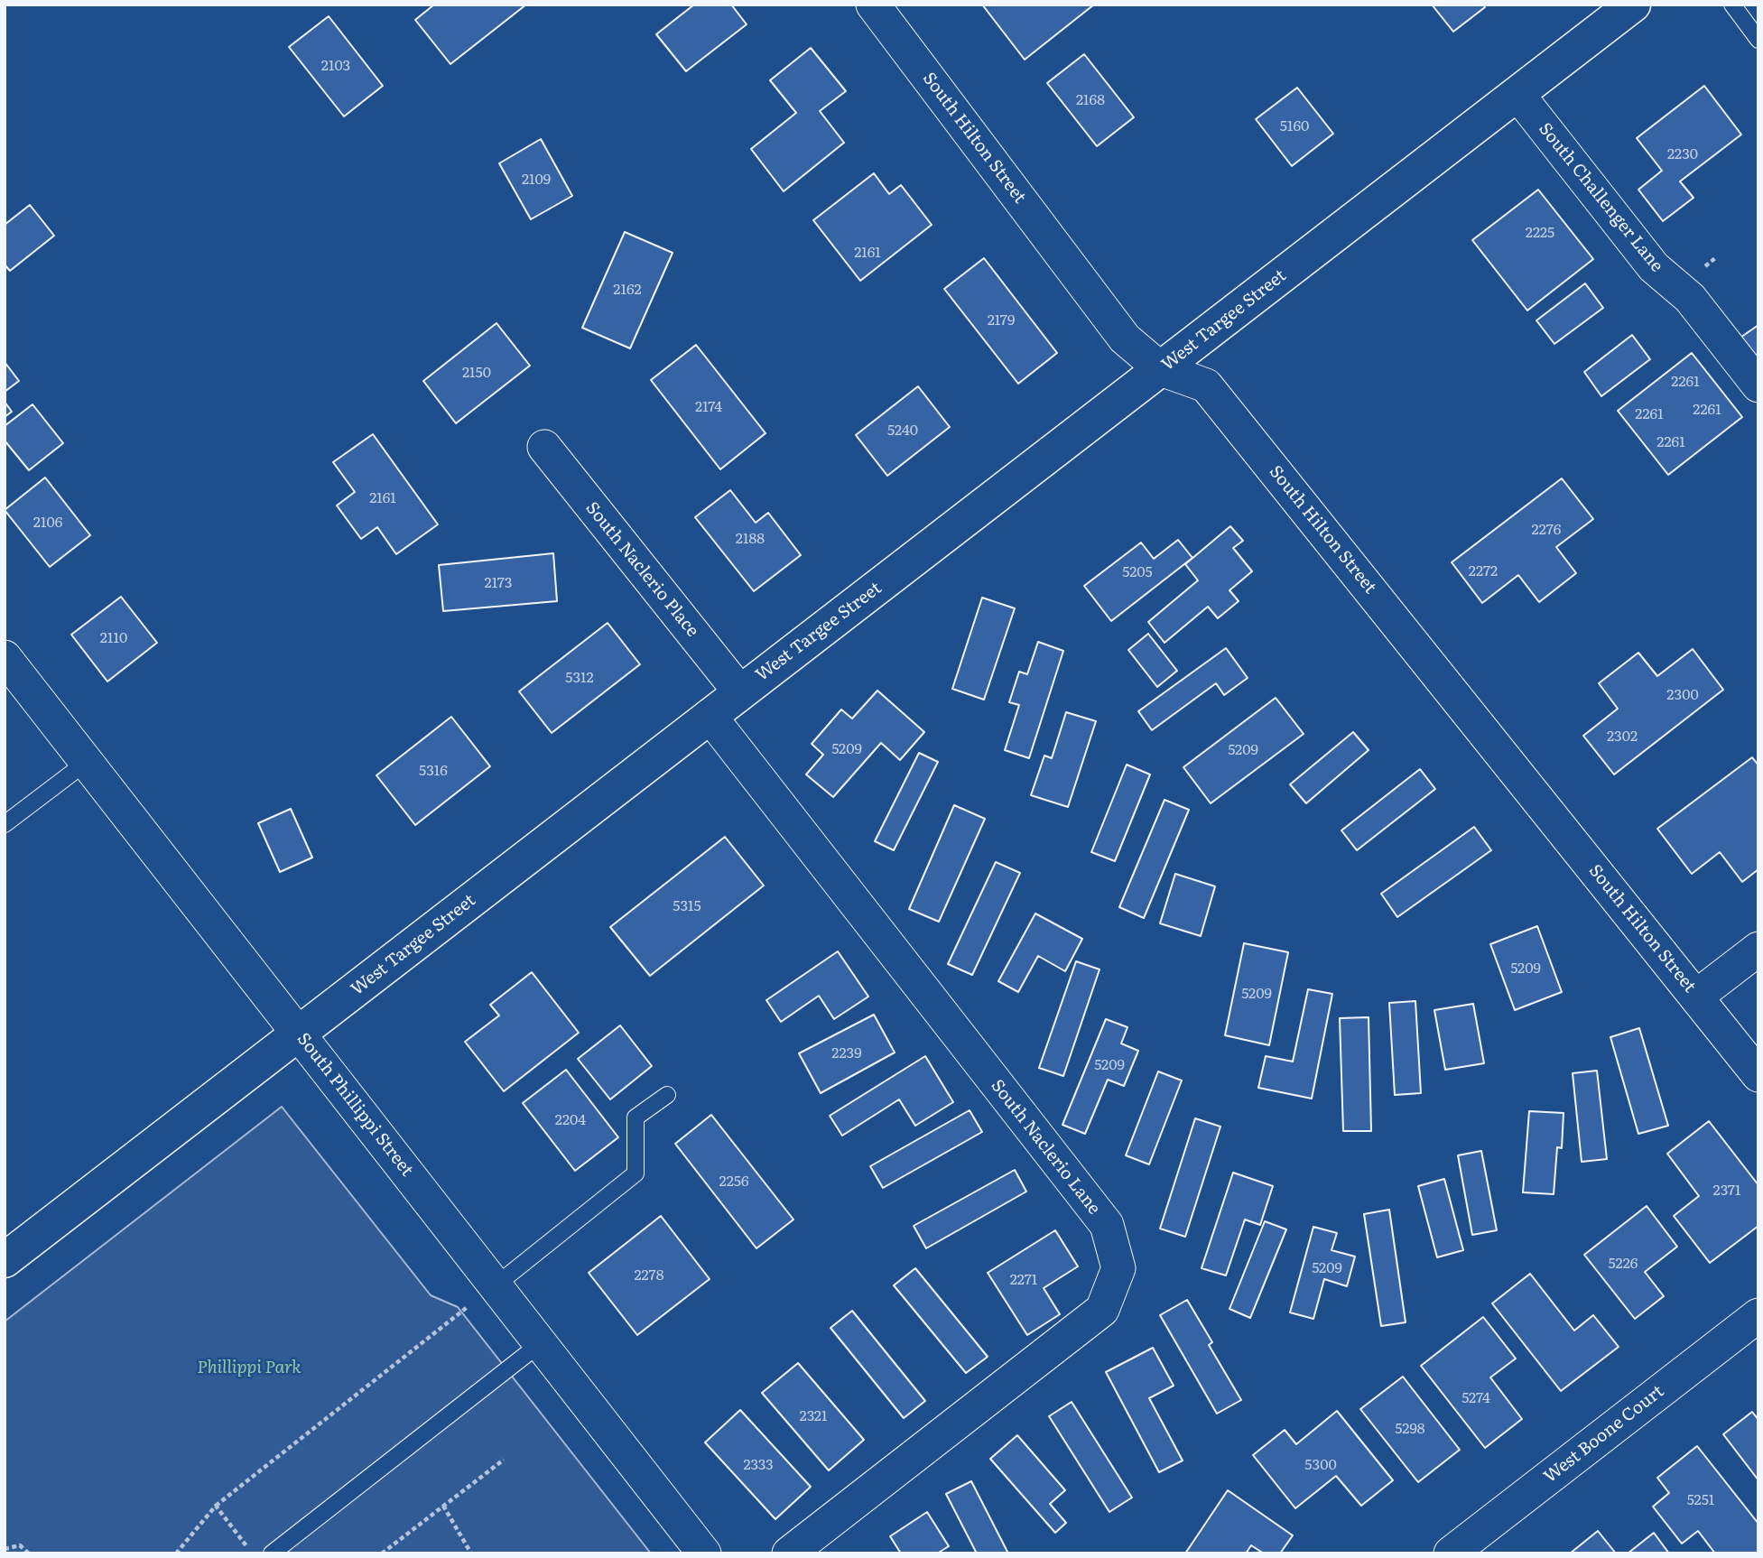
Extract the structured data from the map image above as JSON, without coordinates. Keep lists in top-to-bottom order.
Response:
{
  "streets": {
    "street": [
      "South Hilton Street",
      "South Challenger Lane",
      "West Targee Street",
      "South Naclerio Place",
      "South Phillippi Street",
      "South Naclerio Lane",
      "West Boone Court"
    ]
  },
  "crossings": [
    ["South Hilton Street", "West Targee Street"],
    ["South Challenger Lane", "West Targee Street"],
    ["West Targee Street", "South Naclerio Place"],
    ["West Targee Street", "South Phillippi Street"],
    ["West Targee Street", "South Naclerio Lane"]
  ],
  "parks": ["Phillippi Park"],
  "house_numbers": [
    "2103",
    "2168",
    "5160",
    "2230",
    "2109",
    "2225",
    "2161",
    "2162",
    "2179",
    "2150",
    "2261",
    "2174",
    "2261",
    "2261",
    "5240",
    "2261",
    "2161",
    "2106",
    "2276",
    "2188",
    "2272",
    "5205",
    "2173",
    "2110",
    "5312",
    "2300",
    "2302",
    "5209",
    "5209",
    "5316",
    "5315",
    "5209",
    "5209",
    "2239",
    "5209",
    "2204",
    "2256",
    "2371",
    "5226",
    "5209",
    "2278",
    "2271",
    "5274",
    "2321",
    "5298",
    "2333",
    "5300",
    "5251"
  ]
}
